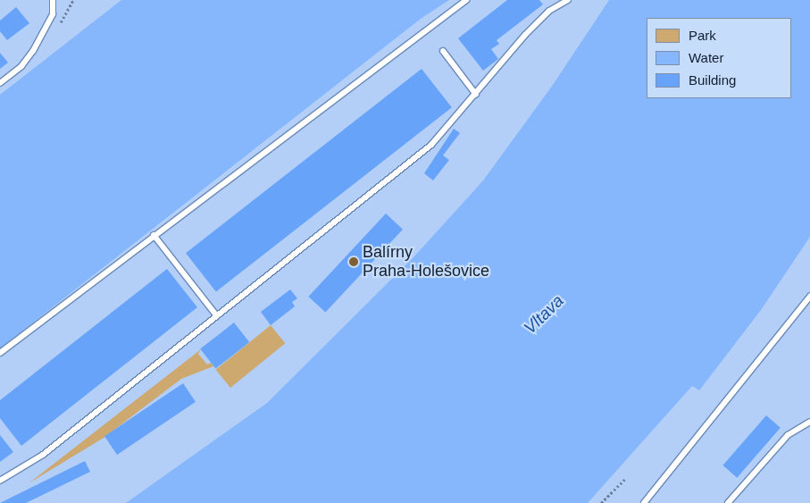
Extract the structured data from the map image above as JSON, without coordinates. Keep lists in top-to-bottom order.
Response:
{
  "water": ["Vltava"],
  "places": ["Balírny Praha-Holešovice"],
  "legend": ["Park", "Water", "Building"]
}
